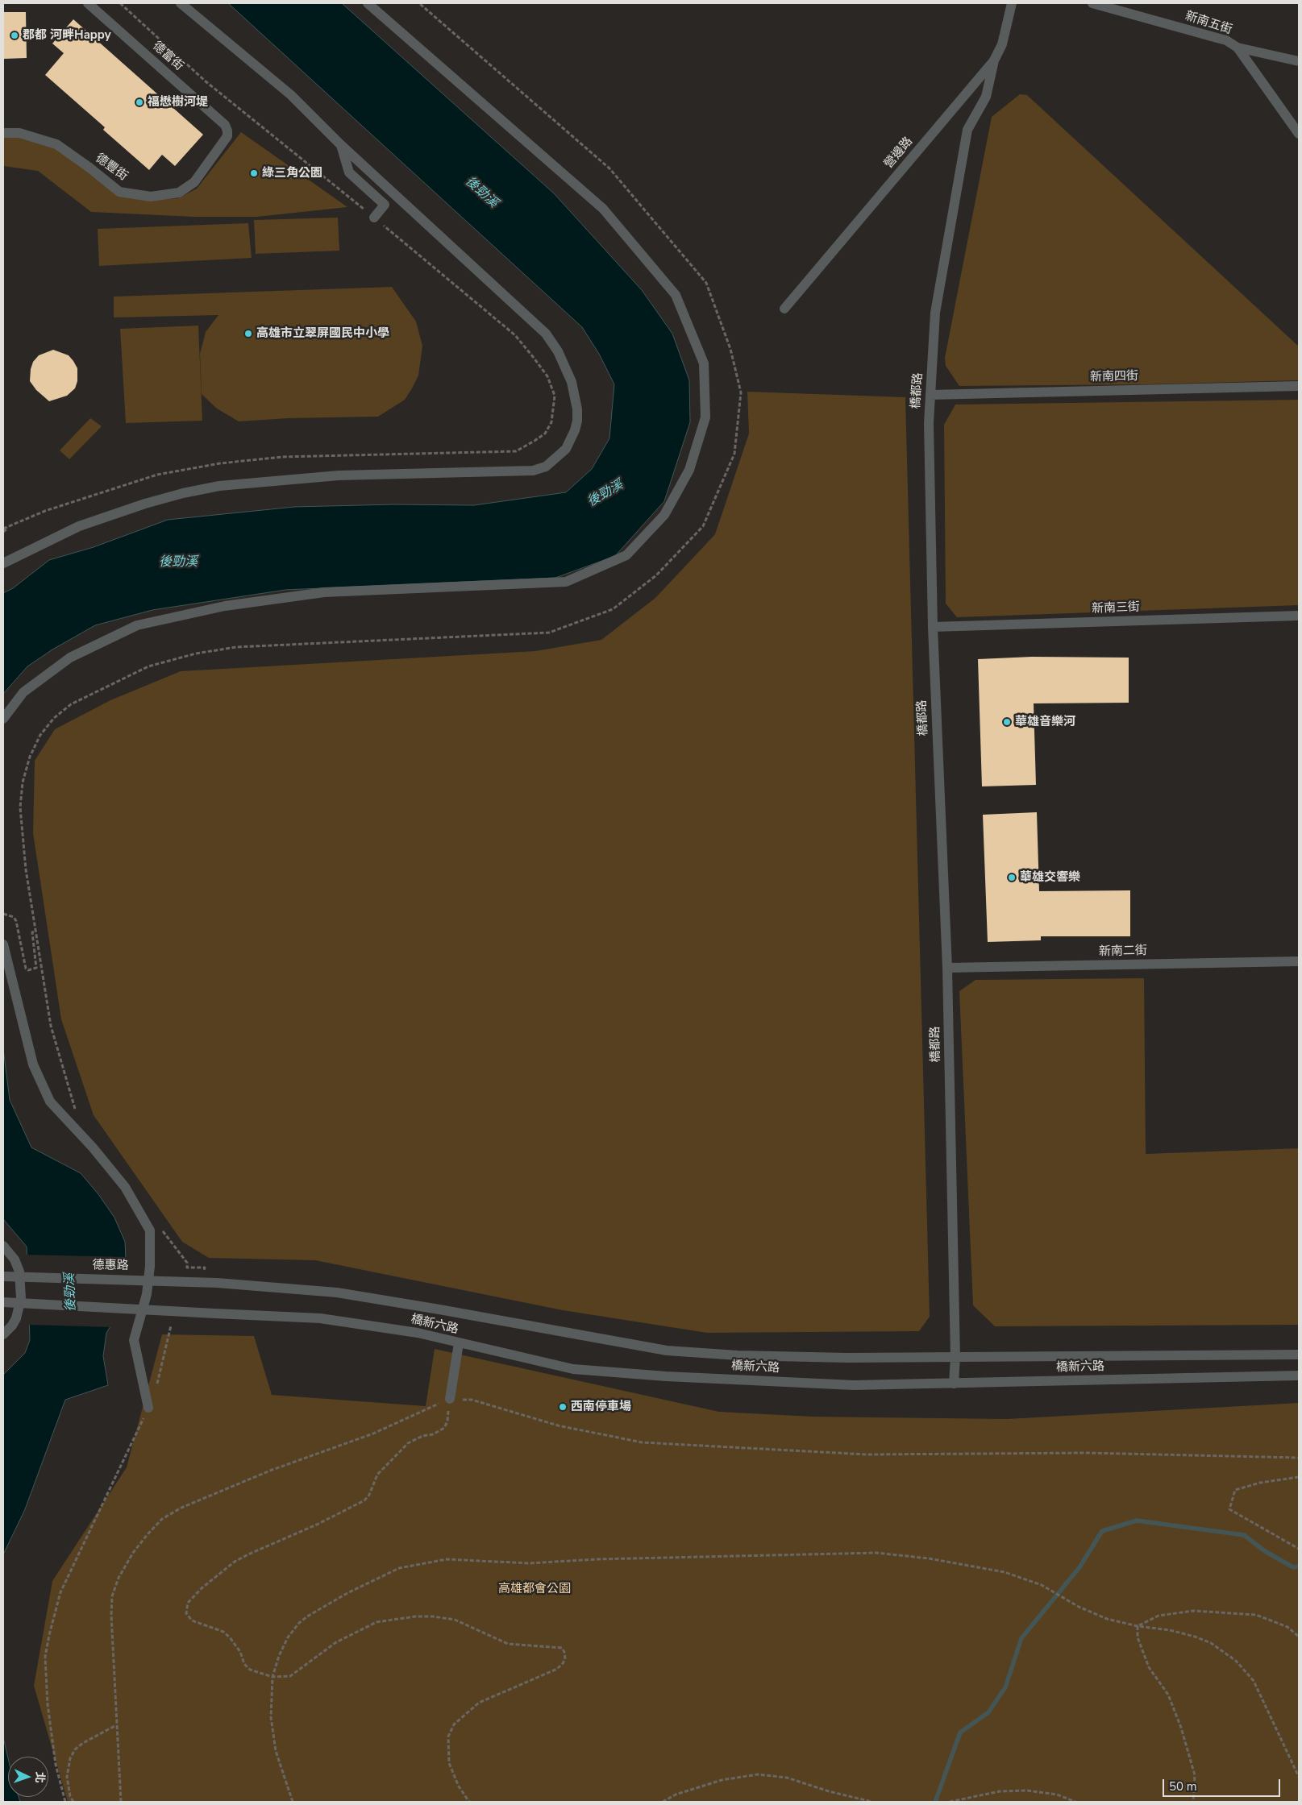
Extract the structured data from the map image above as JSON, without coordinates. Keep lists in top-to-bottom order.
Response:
{
  "streets": {
    "street": [
      "新南五街",
      "德富街",
      "營邊路",
      "德豐街",
      "新南四街",
      "橋都路",
      "新南三街",
      "新南二街",
      "德惠路",
      "橋新六路"
    ]
  },
  "crossings": [
    ["德富街", "德豐街"],
    ["營邊路", "橋都路"],
    ["新南四街", "橋都路"],
    ["橋都路", "新南三街"],
    ["橋都路", "新南二街"],
    ["橋都路", "橋新六路"],
    ["德惠路", "橋新六路"]
  ],
  "water": ["後勁溪"],
  "parks": ["高雄都會公園"],
  "places": [
    "郡都 河畔Happy",
    "福懋樹河堤",
    "綠三角公園",
    "高雄市立翠屏國民中小學",
    "華雄音樂河",
    "華雄交響樂",
    "西南停車場"
  ],
  "scale_bar": "50 m",
  "north": "right"
}
